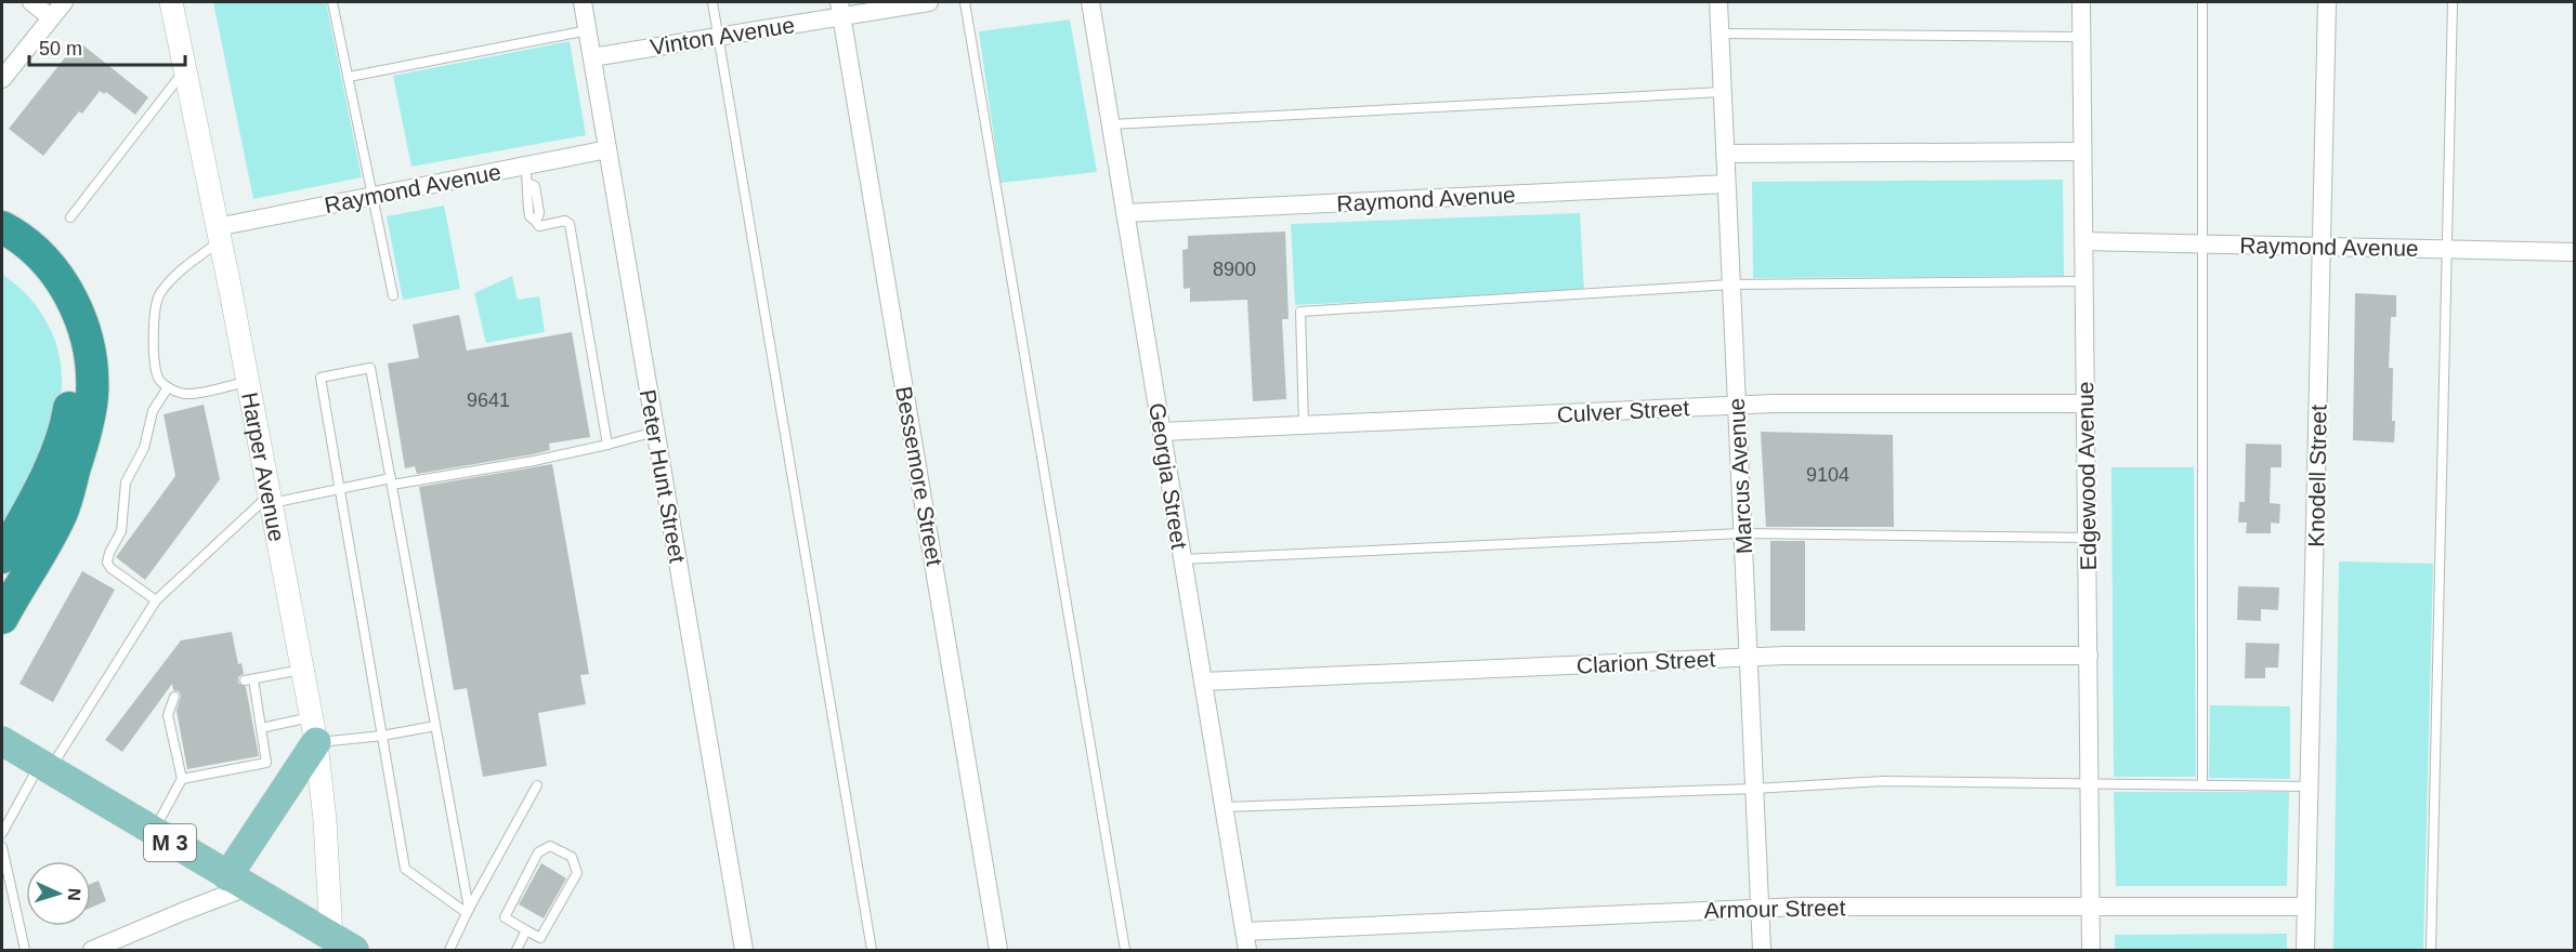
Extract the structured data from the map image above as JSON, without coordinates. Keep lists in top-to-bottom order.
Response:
{
  "streets": {
    "main road": ["M 3"],
    "street": [
      "Vinton Avenue",
      "Raymond Avenue",
      "Culver Street",
      "Harper Avenue",
      "Peter Hunt Street",
      "Bessemore Street",
      "Georgia Street",
      "Marcus Avenue",
      "Edgewood Avenue",
      "Knodell Street",
      "Clarion Street",
      "Armour Street"
    ]
  },
  "crossings": [
    ["Vinton Avenue", "Peter Hunt Street"],
    ["Vinton Avenue", "Bessemore Street"],
    ["Raymond Avenue", "Harper Avenue"],
    ["Raymond Avenue", "Peter Hunt Street"],
    ["Raymond Avenue", "Georgia Street"],
    ["Raymond Avenue", "Marcus Avenue"],
    ["Raymond Avenue", "Edgewood Avenue"],
    ["Raymond Avenue", "Knodell Street"],
    ["Culver Street", "Georgia Street"],
    ["Culver Street", "Marcus Avenue"],
    ["Culver Street", "Edgewood Avenue"],
    ["Harper Avenue", "M 3"],
    ["Georgia Street", "Clarion Street"],
    ["Georgia Street", "Armour Street"],
    ["Marcus Avenue", "Clarion Street"],
    ["Marcus Avenue", "Armour Street"],
    ["Edgewood Avenue", "Clarion Street"],
    ["Edgewood Avenue", "Armour Street"],
    ["Knodell Street", "Armour Street"]
  ],
  "house_numbers": ["8900", "9641", "9104"],
  "scale_bar": "50 m",
  "north": "right"
}
